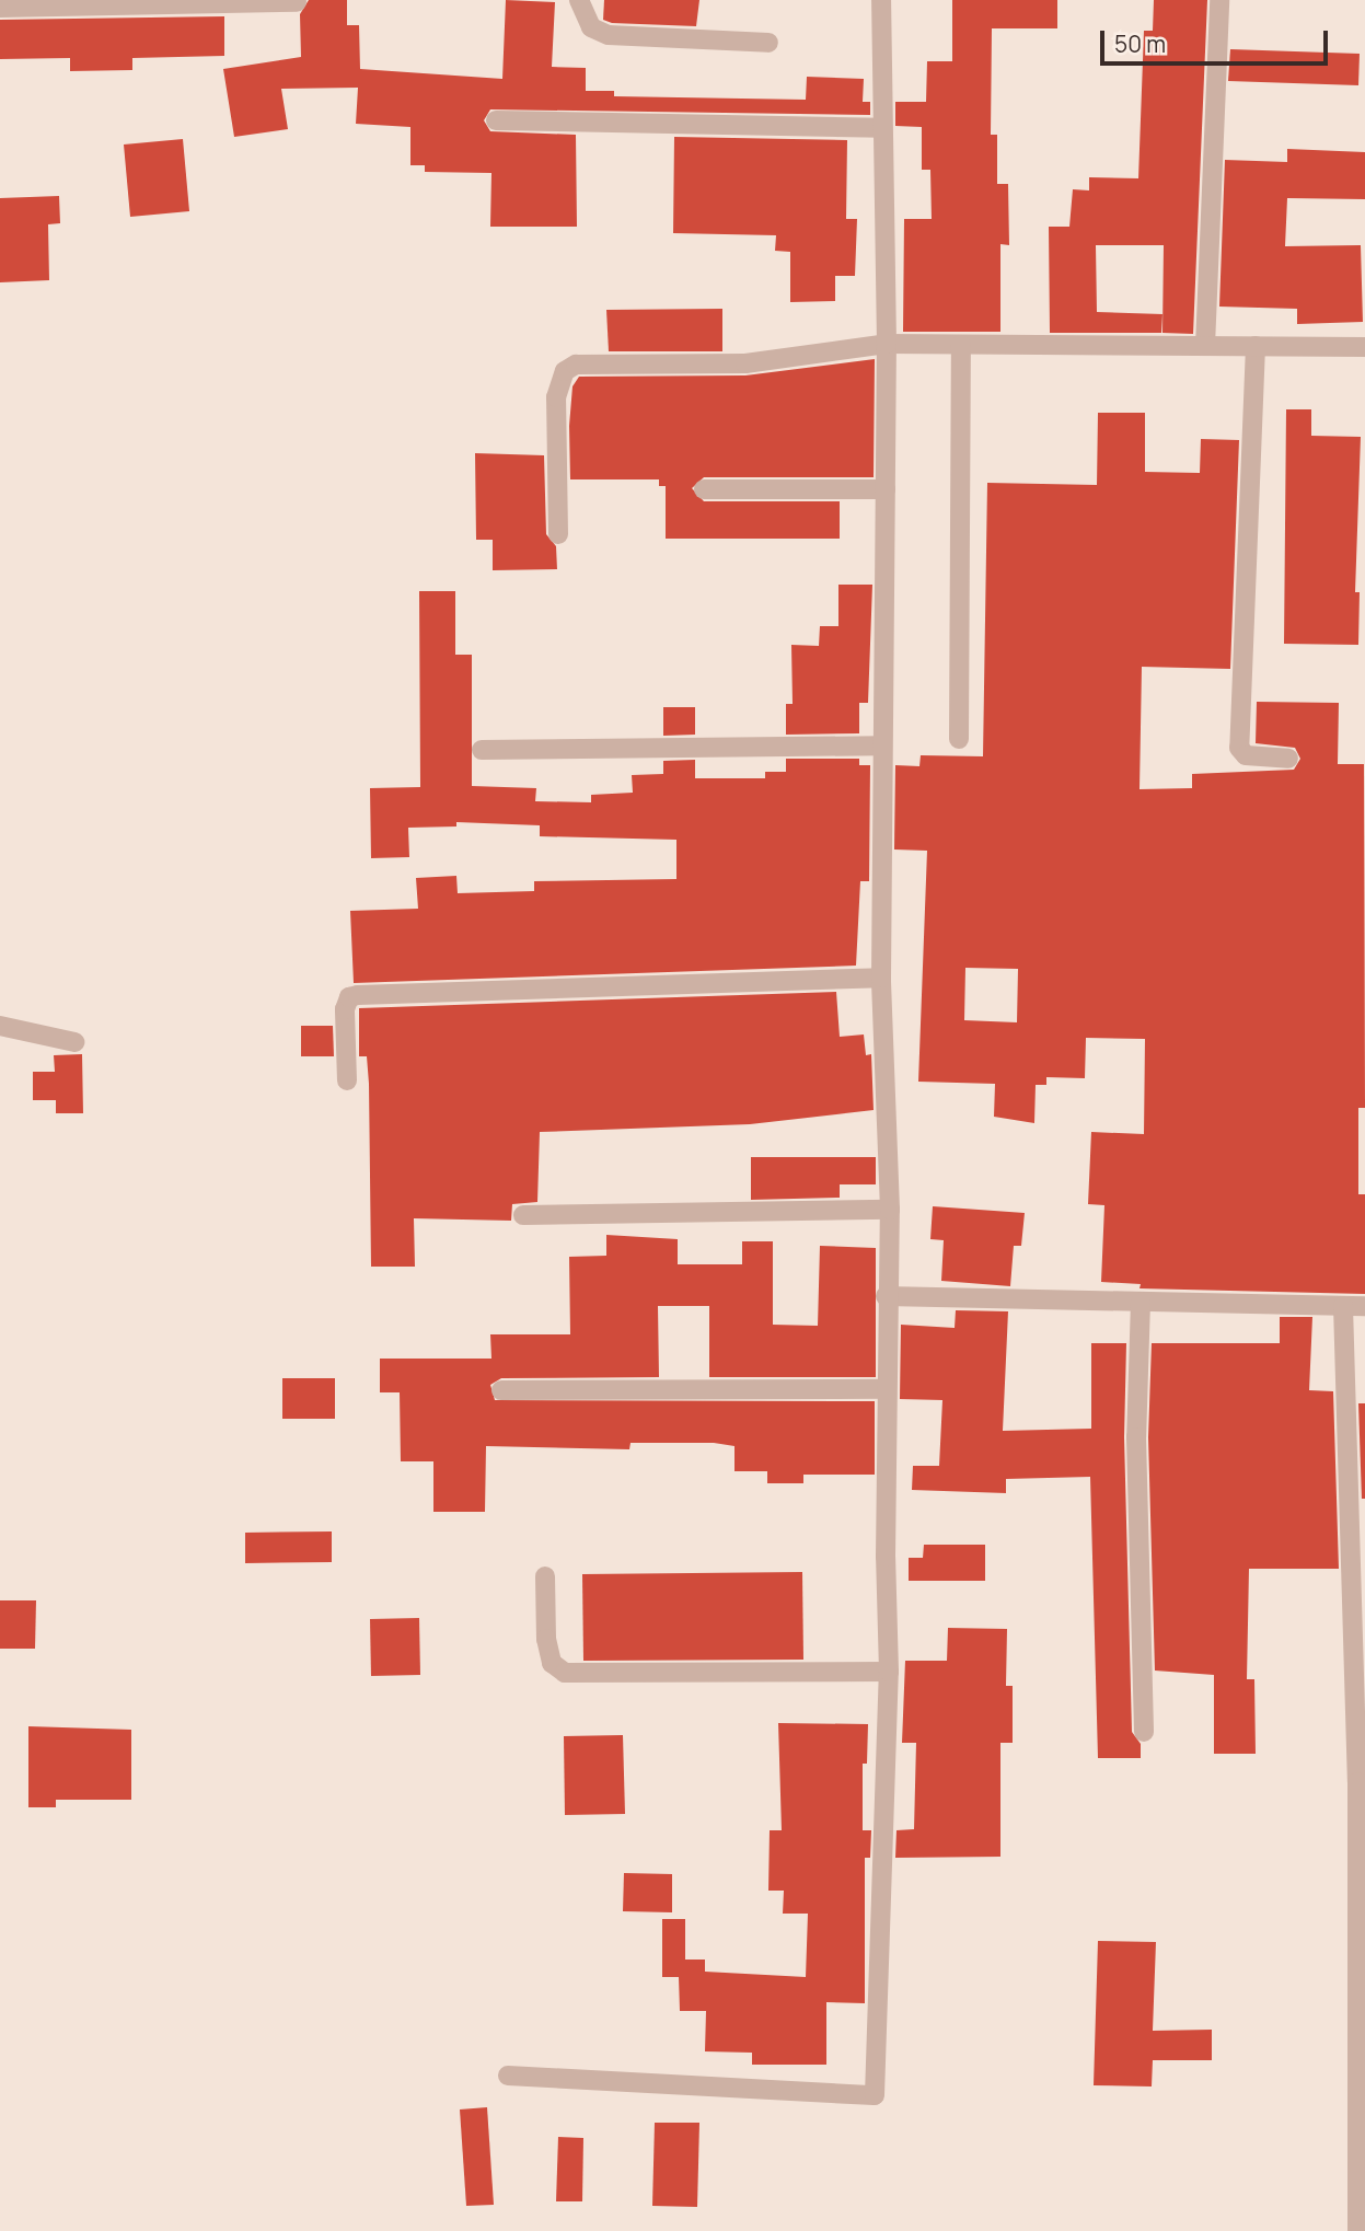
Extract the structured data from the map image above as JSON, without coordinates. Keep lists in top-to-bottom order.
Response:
{
  "scale_bar": "50 m"
}
